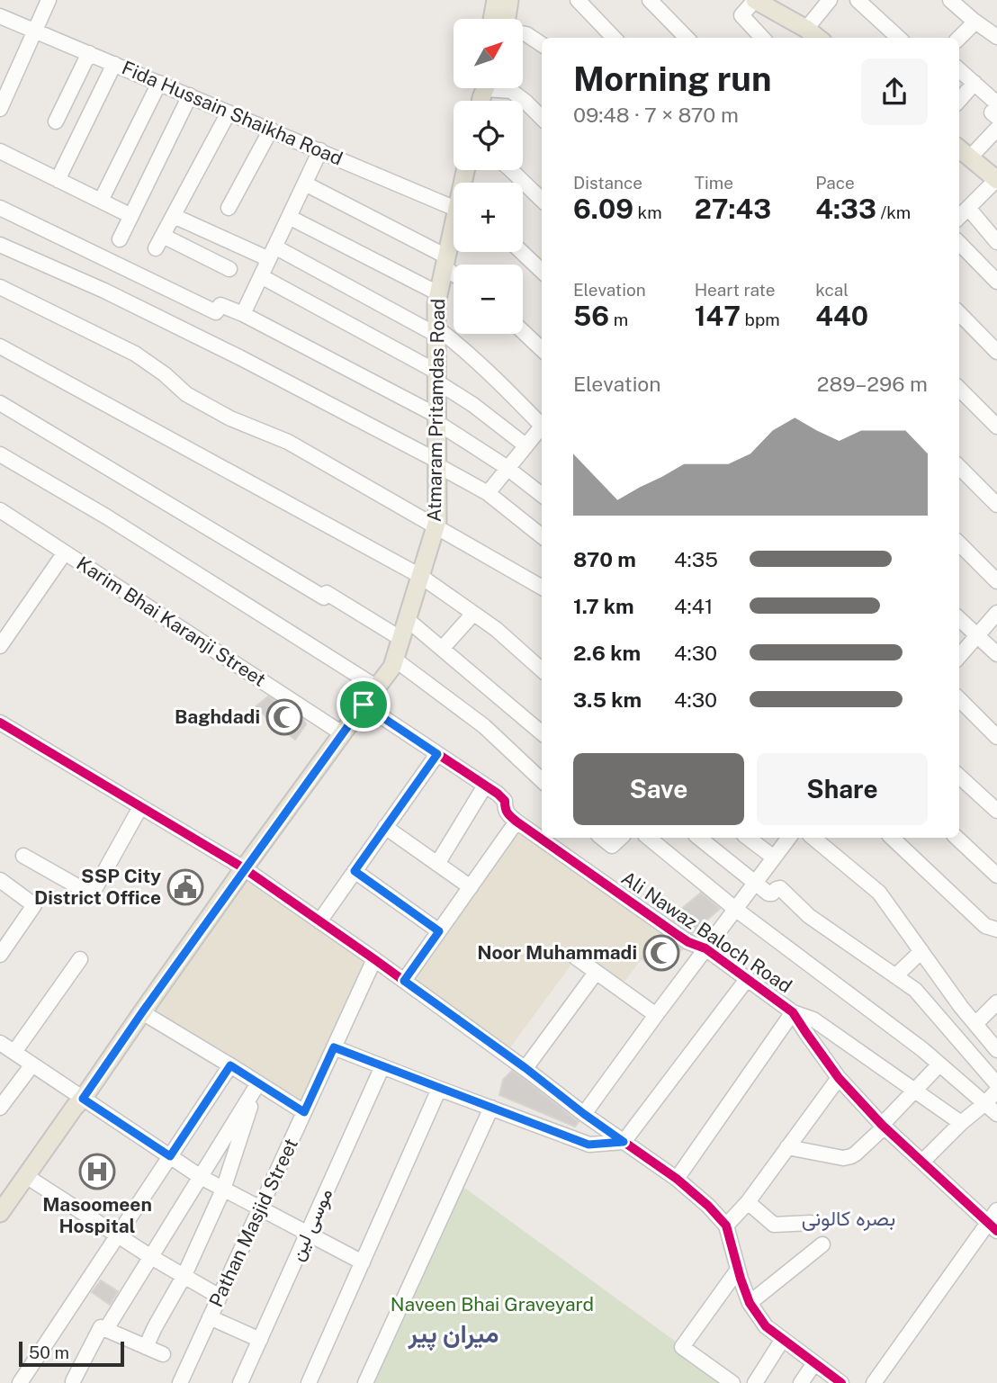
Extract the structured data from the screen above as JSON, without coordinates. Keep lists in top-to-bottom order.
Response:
{
  "streets": {
    "main road": ["Atmaram Pritamdas Road"],
    "street": [
      "Fida Hussain Shaikha Road",
      "Karim Bhai Karanji Street",
      "Ali Nawaz Baloch Road",
      "Pathan Masjid Street",
      "موسی لین"
    ]
  },
  "crossings": [
    ["Atmaram Pritamdas Road", "Karim Bhai Karanji Street"],
    ["Atmaram Pritamdas Road", "Ali Nawaz Baloch Road"]
  ],
  "districts": ["بصرہ کالونی", "میران پیر"],
  "parks": ["Naveen Bhai Graveyard"],
  "places": {
    "mosque": ["Baghdadi", "Noor Muhammadi"],
    "public building": ["SSP City District Office"],
    "hospital": ["Masoomeen Hospital"]
  },
  "scale_bar": "50 m",
  "north": "top right",
  "page": {
    "map_buttons": ["+", "−"],
    "heading": ["Morning run", "09:48 · 7 × 870 m"],
    "stats": [
      ["Distance", "6.09 km"],
      ["Time", "27:43"],
      ["Pace", "4:33 /km"],
      ["Elevation", "56 m"],
      ["Heart rate", "147 bpm"],
      ["kcal", "440"]
    ],
    "chart": ["Elevation", "289–296 m"],
    "list": [
      {
        "name": "870 m",
        "note": "4:35"
      },
      {
        "name": "1.7 km",
        "note": "4:41"
      },
      {
        "name": "2.6 km",
        "note": "4:30"
      },
      {
        "name": "3.5 km",
        "note": "4:30"
      }
    ],
    "buttons": ["Save", "Share"],
    "scale": "50 m"
  }
}
